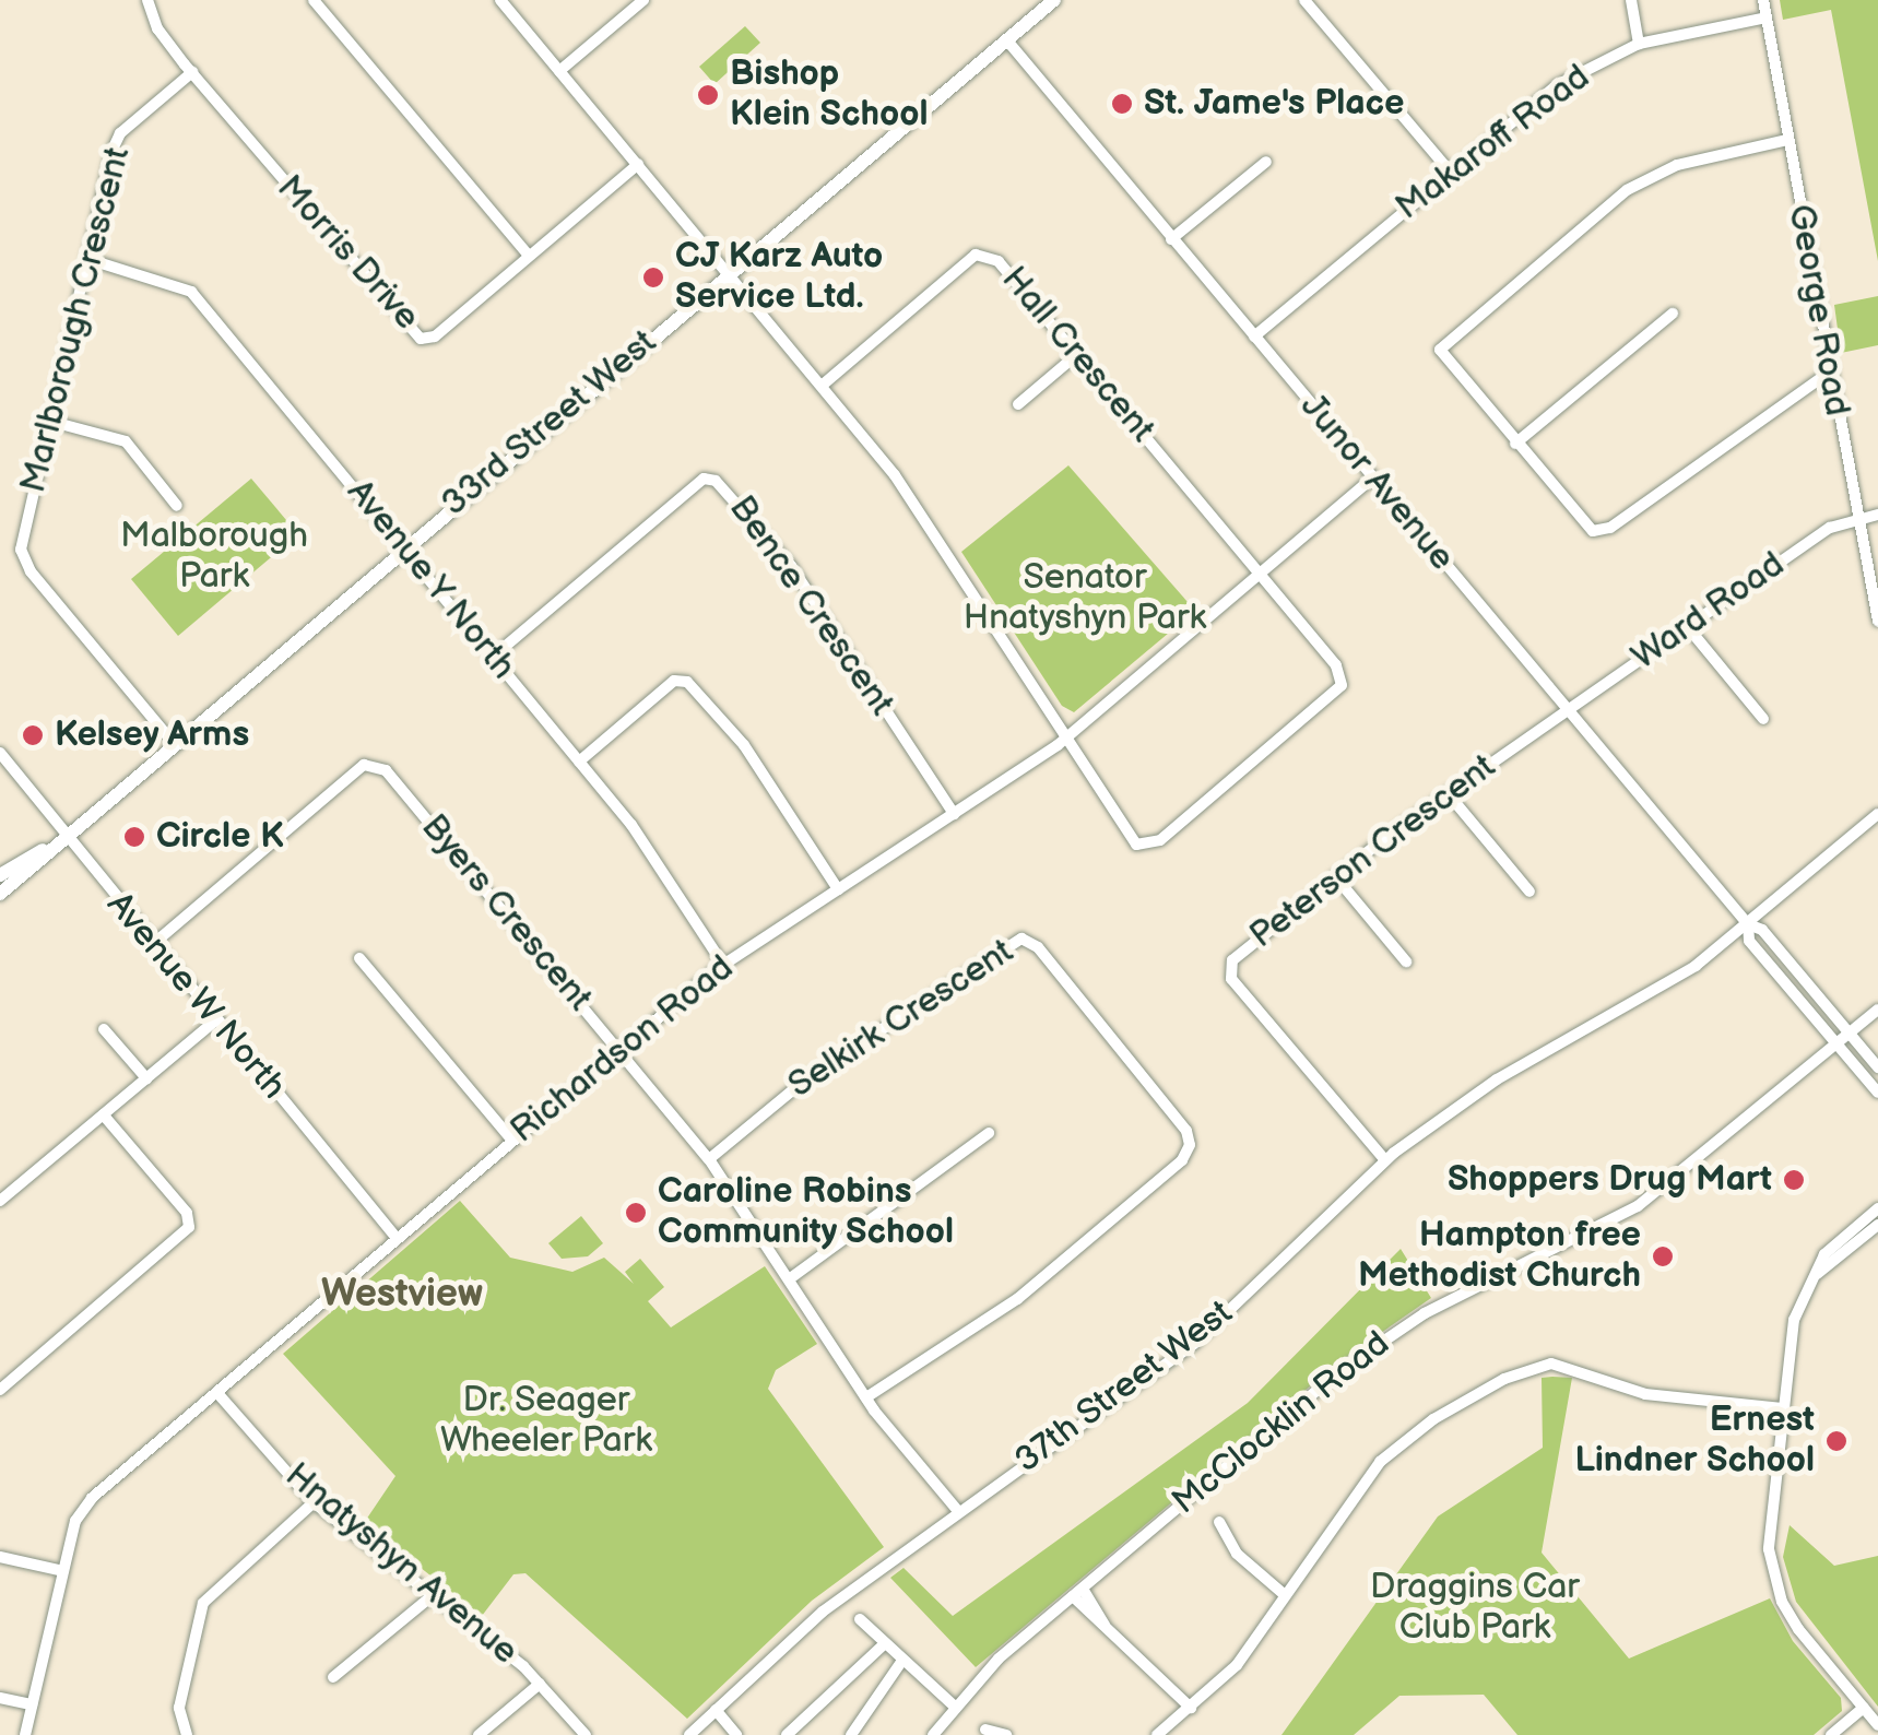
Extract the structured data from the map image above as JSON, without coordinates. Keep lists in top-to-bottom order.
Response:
{
  "streets": {
    "main road": ["33rd Street West"],
    "street": [
      "Makaroff Road",
      "Morris Drive",
      "George Road",
      "Marlborough Crescent",
      "Hall Crescent",
      "Junor Avenue",
      "Avenue Y North",
      "Bence Crescent",
      "Ward Road",
      "Peterson Crescent",
      "Byers Crescent",
      "Avenue W North",
      "Selkirk Crescent",
      "Richardson Road",
      "37th Street West",
      "McClocklin Road",
      "Hnatyshyn Avenue"
    ]
  },
  "crossings": [
    ["Makaroff Road", "George Road"],
    ["Makaroff Road", "Junor Avenue"],
    ["Morris Drive", "Marlborough Crescent"],
    ["George Road", "Ward Road"],
    ["Marlborough Crescent", "33rd Street West"],
    ["Marlborough Crescent", "Avenue Y North"],
    ["Hall Crescent", "Richardson Road"],
    ["33rd Street West", "Junor Avenue"],
    ["33rd Street West", "Avenue Y North"],
    ["33rd Street West", "Avenue W North"],
    ["Junor Avenue", "Ward Road"],
    ["Junor Avenue", "Peterson Crescent"],
    ["Junor Avenue", "Richardson Road"],
    ["Junor Avenue", "37th Street West"],
    ["Junor Avenue", "McClocklin Road"],
    ["Avenue Y North", "Bence Crescent"],
    ["Avenue Y North", "Richardson Road"],
    ["Bence Crescent", "Richardson Road"],
    ["Ward Road", "Peterson Crescent"],
    ["Peterson Crescent", "37th Street West"],
    ["Byers Crescent", "Avenue W North"],
    ["Byers Crescent", "Selkirk Crescent"],
    ["Byers Crescent", "Richardson Road"],
    ["Byers Crescent", "37th Street West"],
    ["Avenue W North", "Richardson Road"],
    ["Richardson Road", "Hnatyshyn Avenue"]
  ],
  "districts": ["Westview"],
  "parks": [
    "Malborough Park",
    "Senator Hnatyshyn Park",
    "Dr. Seager Wheeler Park",
    "Draggins Car Club Park"
  ],
  "places": [
    "Bishop Klein School",
    "St. Jame's Place",
    "CJ Karz Auto Service Ltd.",
    "Kelsey Arms",
    "Circle K",
    "Shoppers Drug Mart",
    "Caroline Robins Community School",
    "Hampton free Methodist Church",
    "Ernest Lindner School"
  ]
}
